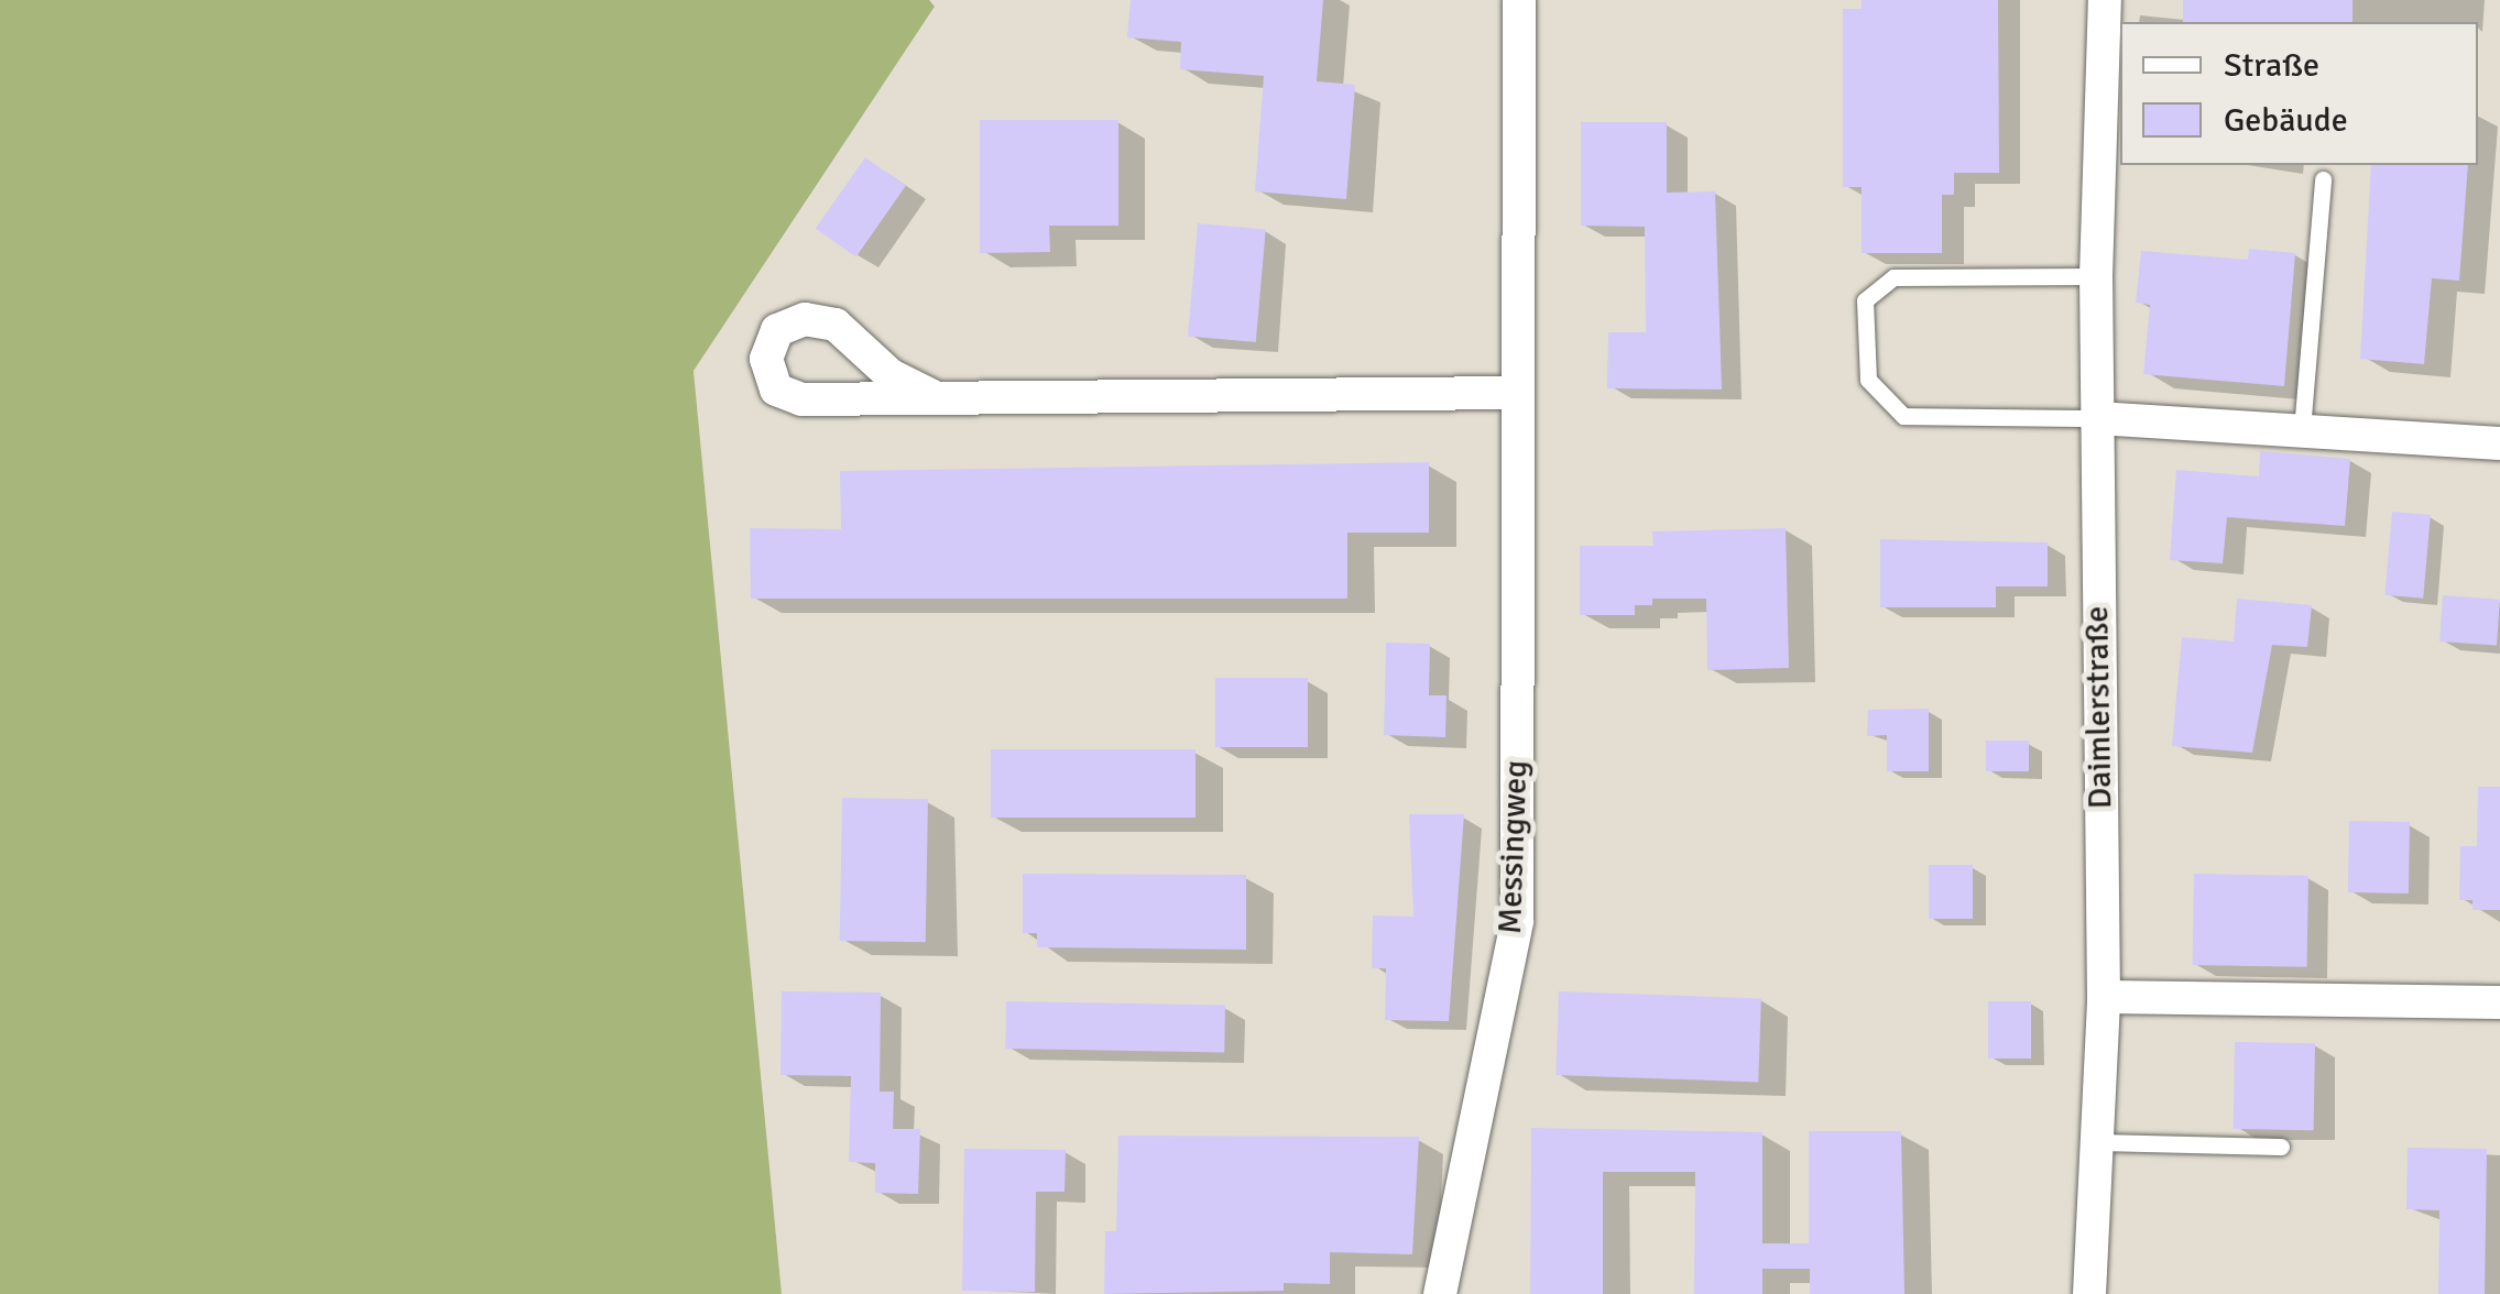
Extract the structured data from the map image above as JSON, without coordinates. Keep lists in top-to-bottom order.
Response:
{
  "streets": {
    "street": ["Daimlerstraße", "Messingweg"]
  },
  "legend": ["Straße", "Gebäude"]
}
